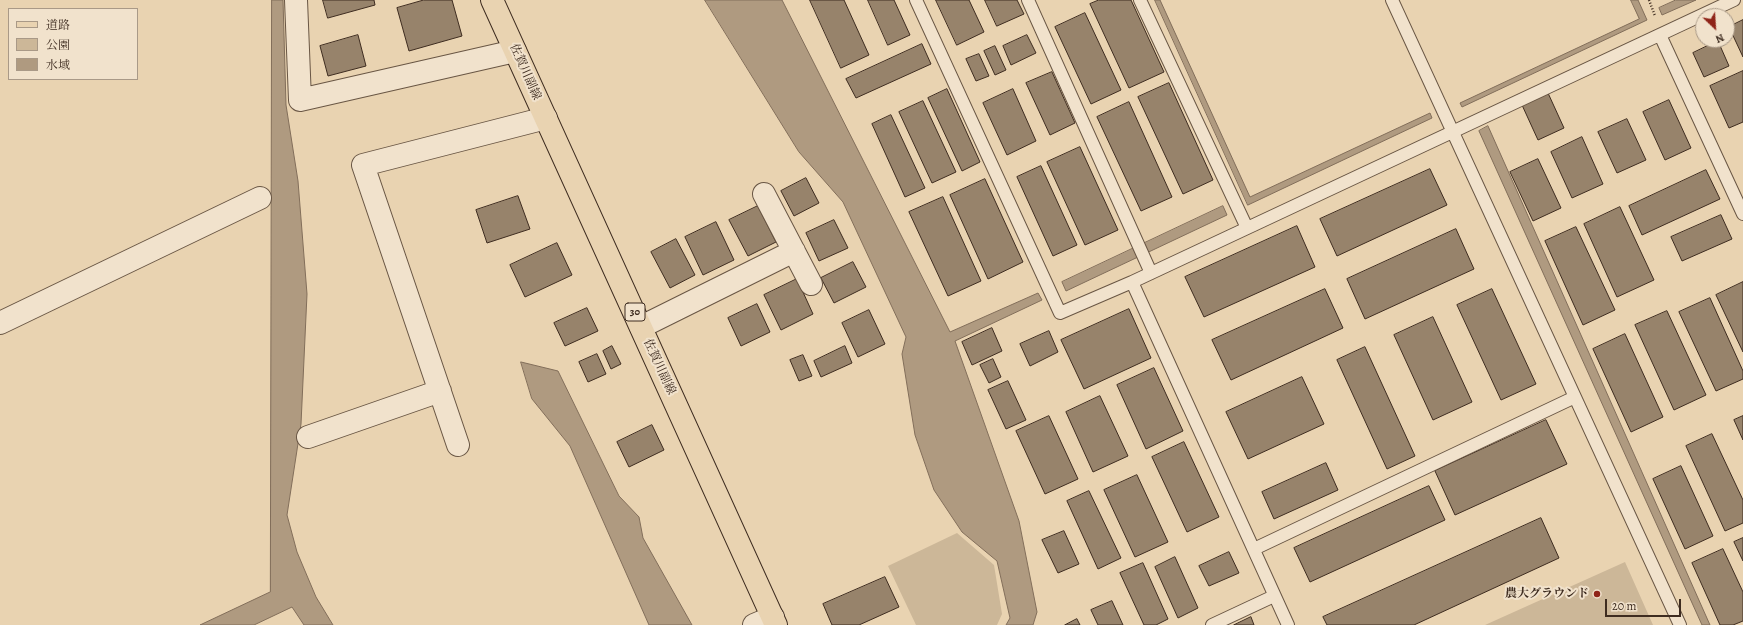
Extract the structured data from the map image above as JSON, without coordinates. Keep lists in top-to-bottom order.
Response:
{
  "streets": {
    "main road": ["佐賀川副線", "30"]
  },
  "places": ["農大グラウンド"],
  "legend": ["道路", "公園", "水域"],
  "scale_bar": "20 m",
  "north": "bottom right"
}
